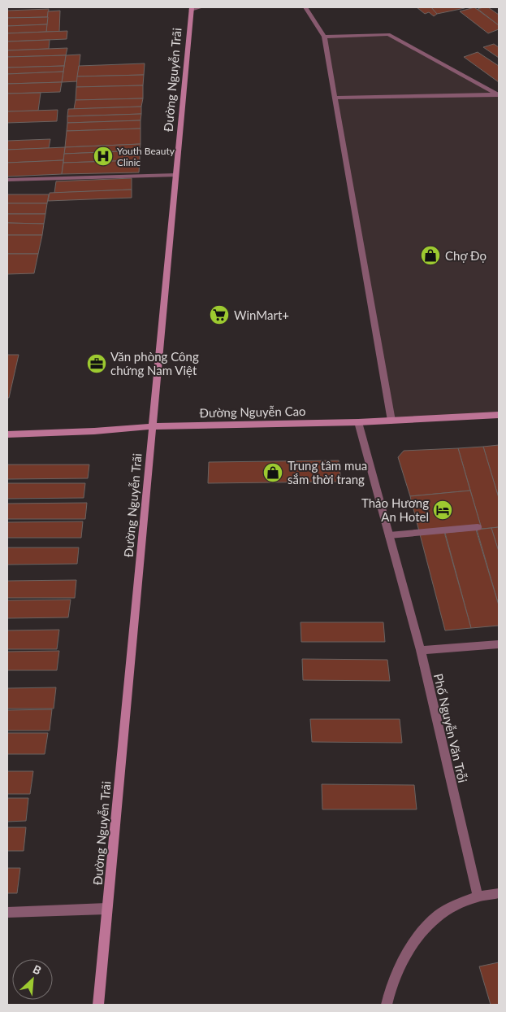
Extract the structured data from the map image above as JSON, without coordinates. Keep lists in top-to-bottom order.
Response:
{
  "streets": {
    "main road": ["Đường Nguyễn Trãi", "Đường Nguyễn Cao"],
    "street": ["Phố Nguyễn Văn Trỗi"]
  },
  "crossings": [
    ["Đường Nguyễn Trãi", "Đường Nguyễn Cao"],
    ["Đường Nguyễn Cao", "Phố Nguyễn Văn Trỗi"]
  ],
  "places": {
    "hospital": ["Youth Beauty Clinic"],
    "shop": ["Chợ Đọ", "Trung tâm mua sắm thời trang"],
    "supermarket": ["WinMart+"],
    "office": ["Văn phòng Công chứng Nam Việt"],
    "hotel": ["Thảo Hương An Hotel"]
  },
  "north": "top right"
}
